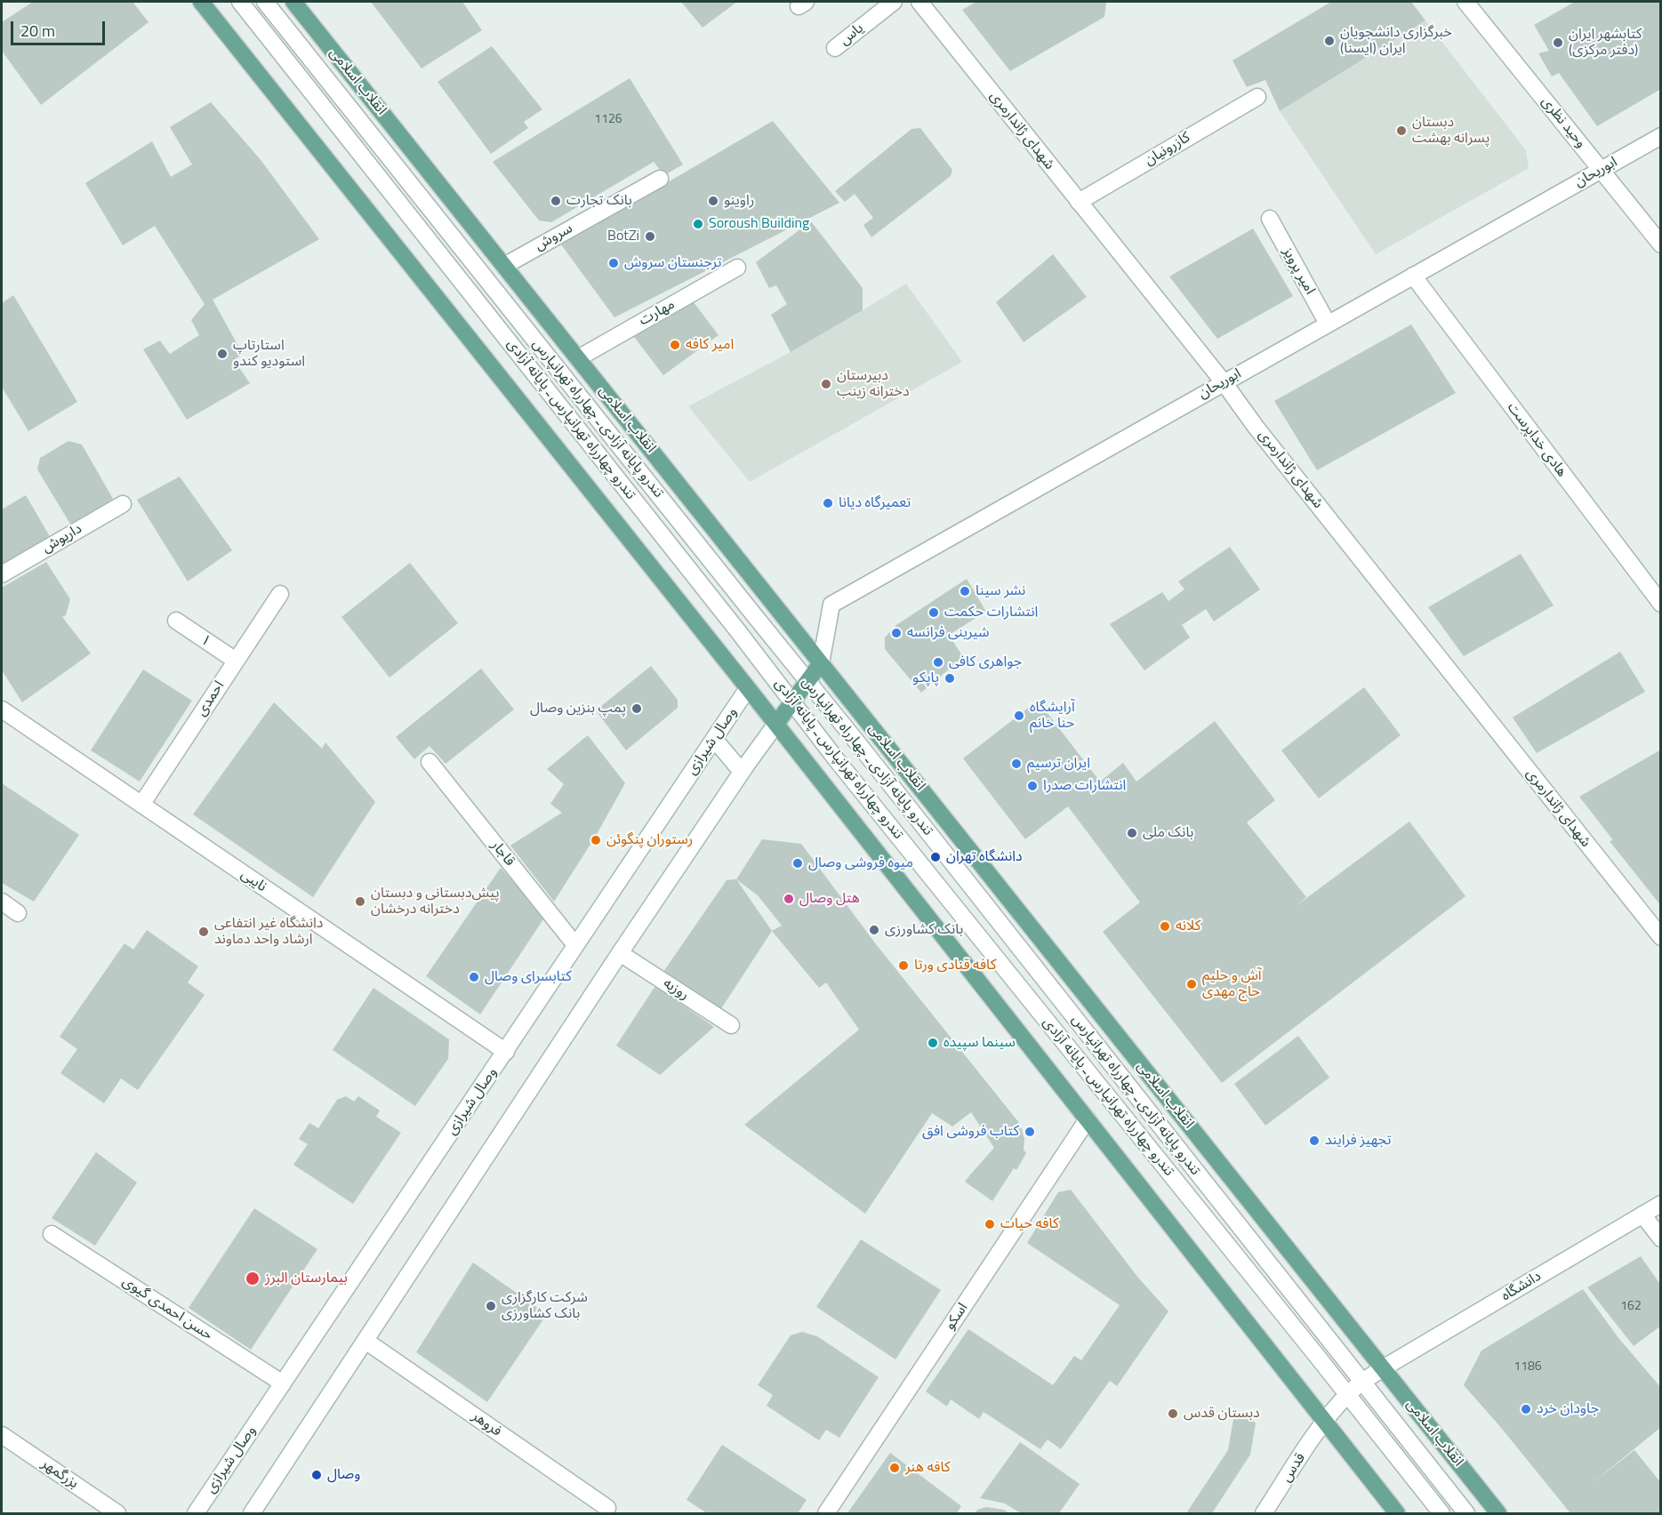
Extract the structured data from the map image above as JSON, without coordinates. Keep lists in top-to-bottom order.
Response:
{
  "streets": {
    "main road": ["انقلاب اسلامی"],
    "street": [
      "یاس",
      "وحید نظری",
      "شهدای ژاندارمری",
      "کازرونیان",
      "ابوریحان",
      "سروش",
      "امیر پرویز",
      "مهارت",
      "تندرو پایانه آزادی ـ چهارراه تهرانپارس",
      "تندرو چهارراه تهرانپارس ـ پایانه آزادی",
      "هادی خداپرست",
      "داریوش",
      "۱",
      "احمدی",
      "وصال شیرازی",
      "قاجار",
      "نایبی",
      "روزبه",
      "دانشگاه",
      "حسن احمدی گیوی",
      "اسکو",
      "فروهر",
      "قدس",
      "بزرگمهر"
    ]
  },
  "crossings": [
    ["انقلاب اسلامی", "ابوریحان"],
    ["انقلاب اسلامی", "سروش"],
    ["انقلاب اسلامی", "مهارت"],
    ["انقلاب اسلامی", "دانشگاه"],
    ["وحید نظری", "ابوریحان"],
    ["شهدای ژاندارمری", "کازرونیان"],
    ["شهدای ژاندارمری", "ابوریحان"],
    ["ابوریحان", "امیر پرویز"],
    ["ابوریحان", "هادی خداپرست"],
    ["تندرو پایانه آزادی ـ چهارراه تهرانپارس", "دانشگاه"],
    ["تندرو چهارراه تهرانپارس ـ پایانه آزادی", "دانشگاه"],
    ["تندرو چهارراه تهرانپارس ـ پایانه آزادی", "قدس"],
    ["۱", "احمدی"],
    ["احمدی", "نایبی"],
    ["وصال شیرازی", "قاجار"],
    ["وصال شیرازی", "نایبی"],
    ["وصال شیرازی", "حسن احمدی گیوی"],
    ["دانشگاه", "قدس"]
  ],
  "places": [
    "خبرگزاری دانشجویان ایران (ایسنا)",
    "کتابشهر ایران (دفتر مرکزی)",
    "دبستان پسرانه بهشت",
    "بانک تجارت",
    "راوینو",
    "Soroush Building",
    "BotZi",
    "ترجنستان سروش",
    "امیر کافه",
    "استارتاپ استودیو کندو",
    "دبیرستان دخترانه زینب",
    "تعمیرگاه دیانا",
    "نشر سینا",
    "انتشارات حکمت",
    "شیرینی فرانسه",
    "جواهری کافی",
    "پاپکو",
    "پمپ بنزین وصال",
    "آرایشگاه حنا خانم",
    "ایران ترسیم",
    "انتشارات صدرا",
    "بانک ملی",
    "رستوران پنگوئن",
    "دانشگاه تهران",
    "میوه فروشی وصال",
    "هتل وصال",
    "پیش‌دبستانی و دبستان دخترانه درخشان",
    "کلانه",
    "بانک کشاورزی",
    "دانشگاه غیر انتفاعی ارشاد واحد دماوند",
    "کافه قنادی ورتا",
    "کتابسرای وصال",
    "آش و حلیم حاج مهدی",
    "سینما سپیده",
    "کتاب فروشی افق",
    "تجهیز فرایند",
    "کافه حیات",
    "بیمارستان البرز",
    "شرکت کارگزاری بانک کشاورزی",
    "جاودان خرد",
    "دبستان قدس",
    "کافه هنر",
    "وصال"
  ],
  "house_numbers": ["1126", "162", "1186"],
  "scale_bar": "20 m"
}
